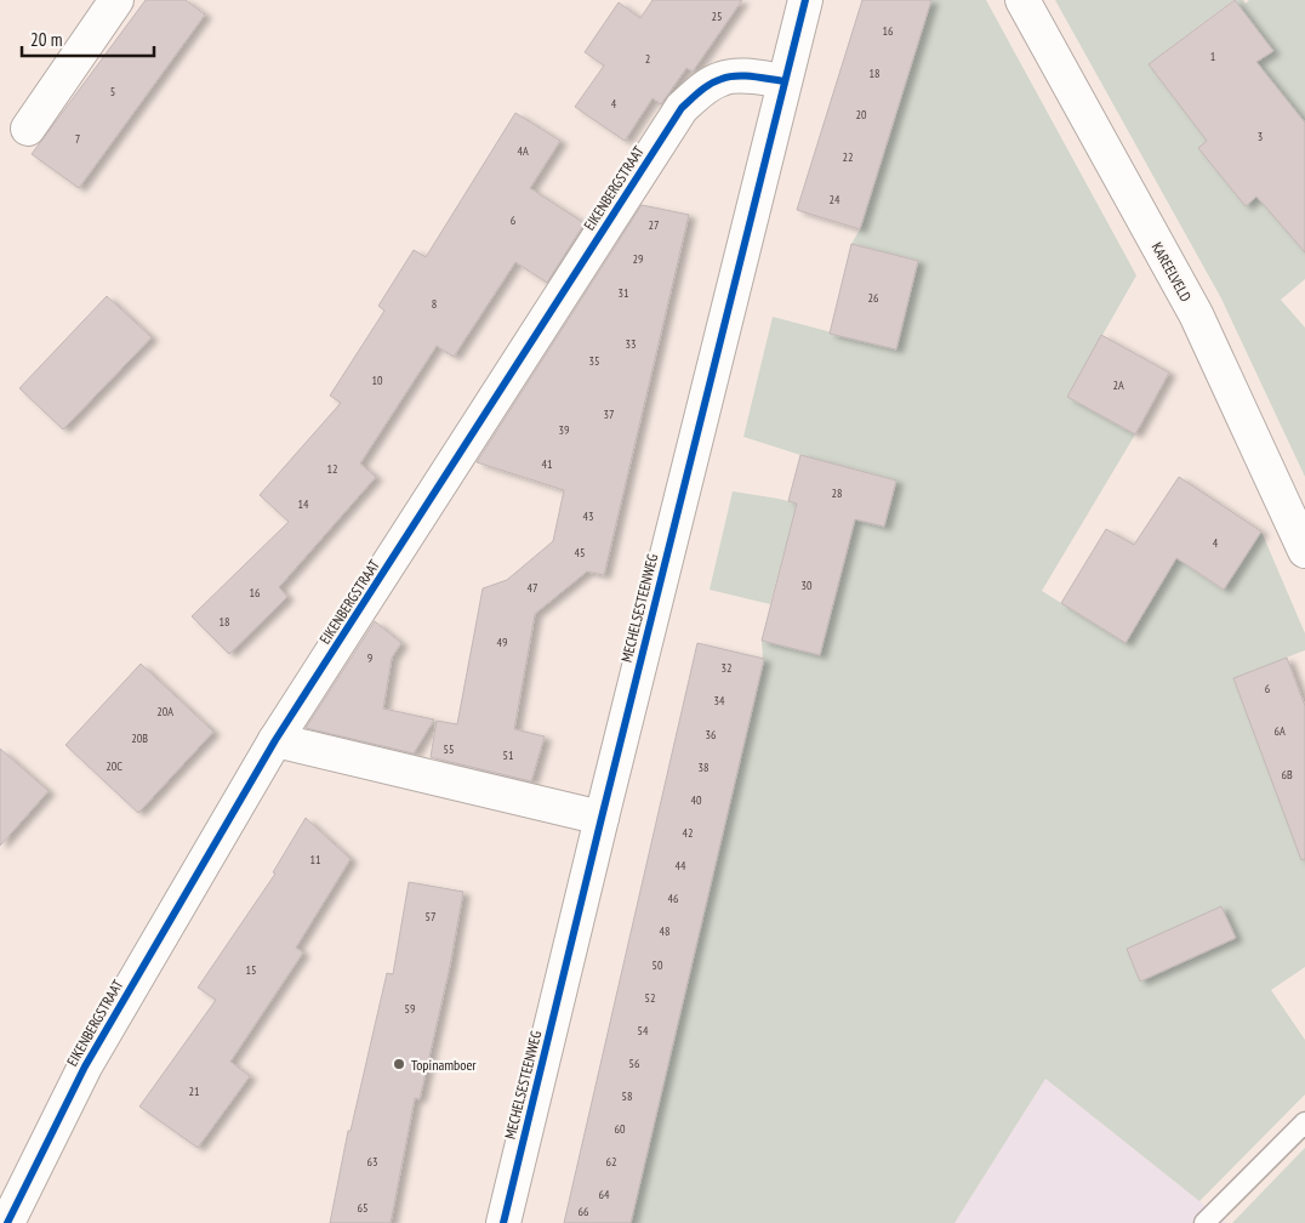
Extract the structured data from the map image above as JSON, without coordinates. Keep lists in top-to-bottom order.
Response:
{
  "streets": {
    "street": ["EIKENBERGSTRAAT", "KAREELVELD", "MECHELSESTEENWEG"]
  },
  "crossings": [
    ["EIKENBERGSTRAAT", "MECHELSESTEENWEG"]
  ],
  "places": ["Topinamboer"],
  "house_numbers": [
    "25",
    "16",
    "1",
    "2",
    "18",
    "5",
    "4",
    "20",
    "3",
    "7",
    "4A",
    "22",
    "24",
    "6",
    "27",
    "29",
    "31",
    "26",
    "8",
    "33",
    "35",
    "10",
    "2A",
    "37",
    "39",
    "41",
    "12",
    "28",
    "14",
    "43",
    "4",
    "45",
    "30",
    "47",
    "16",
    "18",
    "49",
    "9",
    "32",
    "6",
    "34",
    "20A",
    "6A",
    "36",
    "20B",
    "55",
    "51",
    "20C",
    "38",
    "6B",
    "40",
    "42",
    "11",
    "44",
    "46",
    "57",
    "48",
    "50",
    "15",
    "52",
    "59",
    "54",
    "56",
    "21",
    "58",
    "60",
    "63",
    "62",
    "64",
    "65",
    "66"
  ],
  "scale_bar": "20 m"
}
